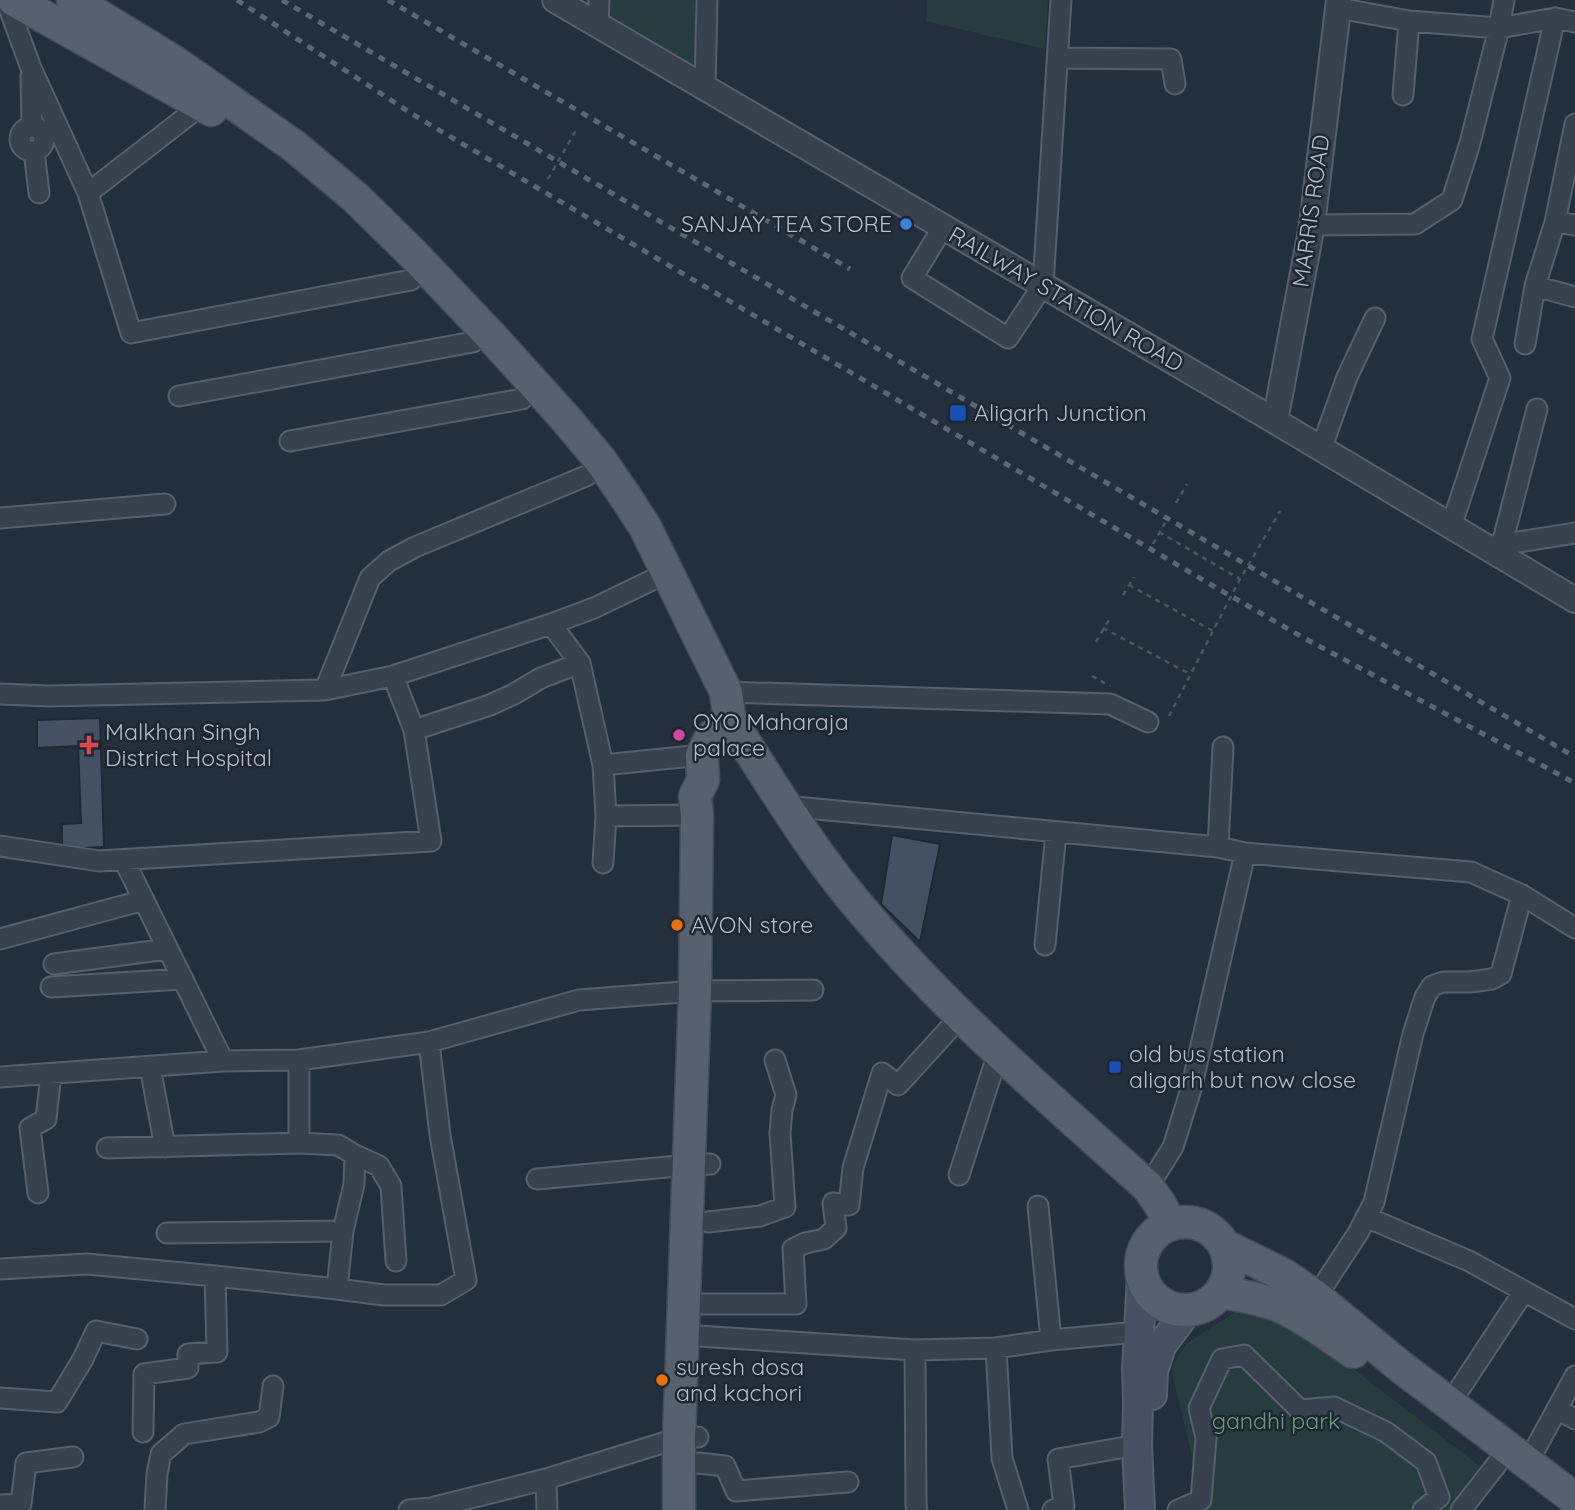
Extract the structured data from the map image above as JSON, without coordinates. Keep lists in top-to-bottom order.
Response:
{
  "streets": {
    "street": ["MARRIS ROAD", "RAILWAY STATION ROAD"]
  },
  "crossings": [
    ["MARRIS ROAD", "RAILWAY STATION ROAD"]
  ],
  "parks": ["gandhi park"],
  "places": {
    "other": [
      "SANJAY TEA STORE",
      "OYO Maharaja palace",
      "AVON store",
      "suresh dosa and kachori"
    ],
    "transit": ["Aligarh Junction", "old bus station aligarh but now close"],
    "health": ["Malkhan Singh District Hospital"]
  }
}
